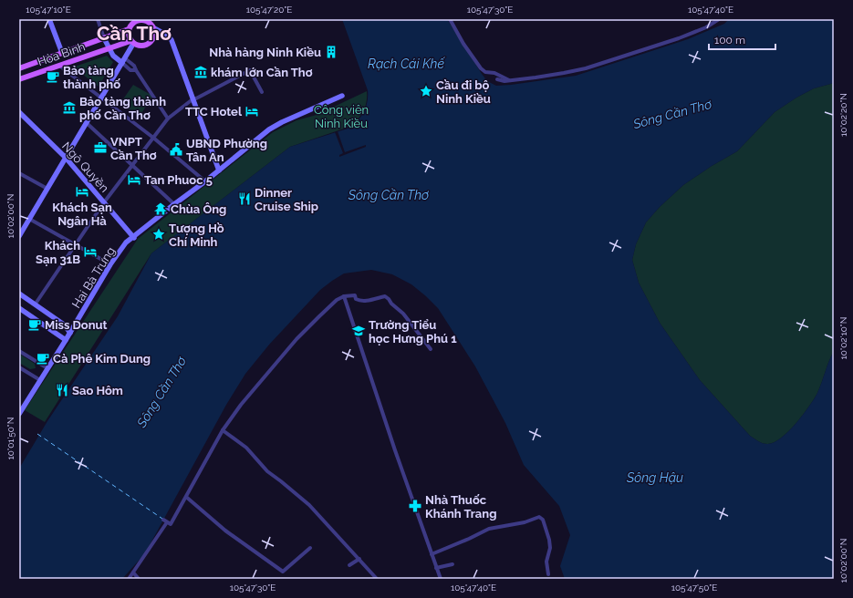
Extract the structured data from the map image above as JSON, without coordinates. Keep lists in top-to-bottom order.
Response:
{
  "streets": {
    "main road": ["Hòa Bình"],
    "street": ["Ngô Quyền", "Hai Bà Trưng"]
  },
  "crossings": [
    ["Ngô Quyền", "Hai Bà Trưng"]
  ],
  "districts": ["Cần Thơ"],
  "water": ["Rạch Cái Khế", "Sông Cần Thơ", "Sông Hậu"],
  "parks": ["Công viên Ninh Kiều"],
  "places": {
    "building": ["Nhà hàng Ninh Kiều"],
    "museum": ["khám lớn Cần Thơ", "Bảo tàng thành phố Cần Thơ"],
    "cafe": ["Bảo tàng thành phố", "Miss Donut", "Cà Phê Kim Dung"],
    "place": ["Cầu đi bộ Ninh Kiều", "Tượng Hồ Chí Minh"],
    "hotel": [
      "TTC Hotel",
      "Tan Phuoc 5",
      "Khách Sạn Ngân Hà",
      "Khách Sạn 31B"
    ],
    "office": ["VNPT Cần Thơ"],
    "public building": ["UBND Phường Tân An"],
    "restaurant": ["Dinner Cruise Ship", "Sao Hôm"],
    "temple": ["Chùa Ông"],
    "school or university": ["Trường Tiểu học Hưng Phú 1"],
    "pharmacy": ["Nhà Thuốc Khánh Trang"]
  },
  "scale_bar": "100 m",
  "coordinates": [
    "105°47'10\"E",
    "105°47'20\"E",
    "105°47'30\"E",
    "105°47'40\"E",
    "10°02'20\"N",
    "10°02'00\"N",
    "10°02'10\"N",
    "10°01'50\"N",
    "105°47'50\"E"
  ]
}
